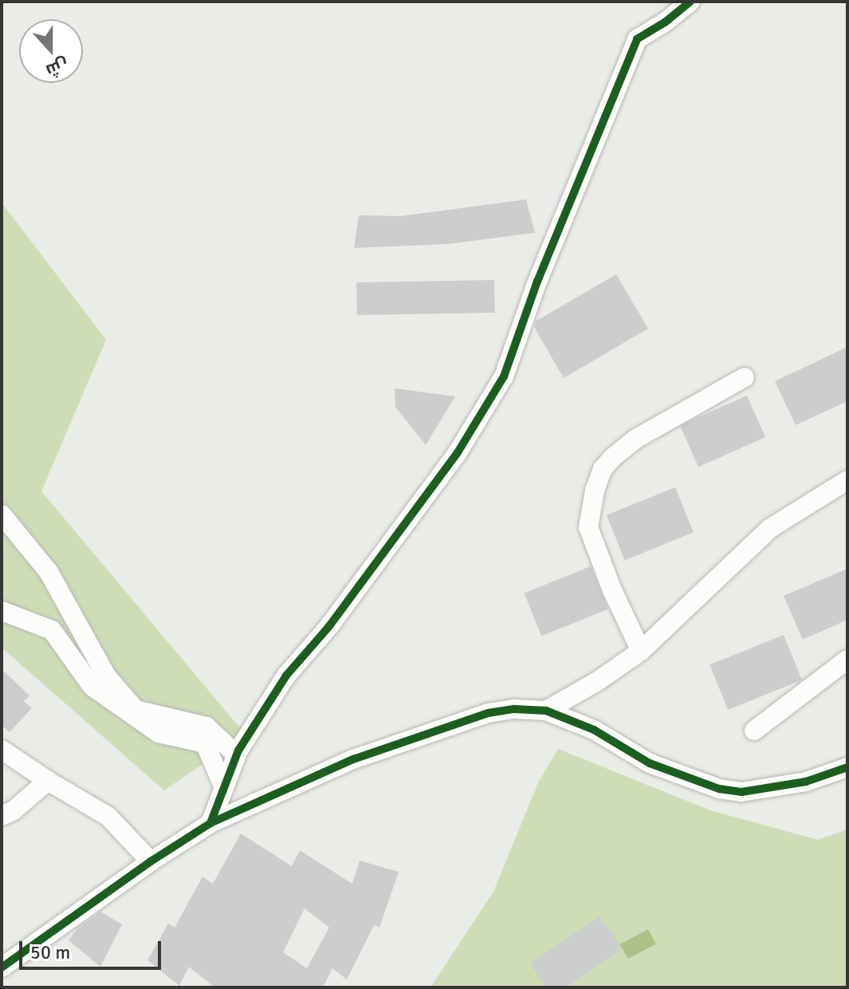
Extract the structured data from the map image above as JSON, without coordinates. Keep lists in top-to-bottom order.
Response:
{
  "scale_bar": "50 m",
  "north": "bottom"
}
